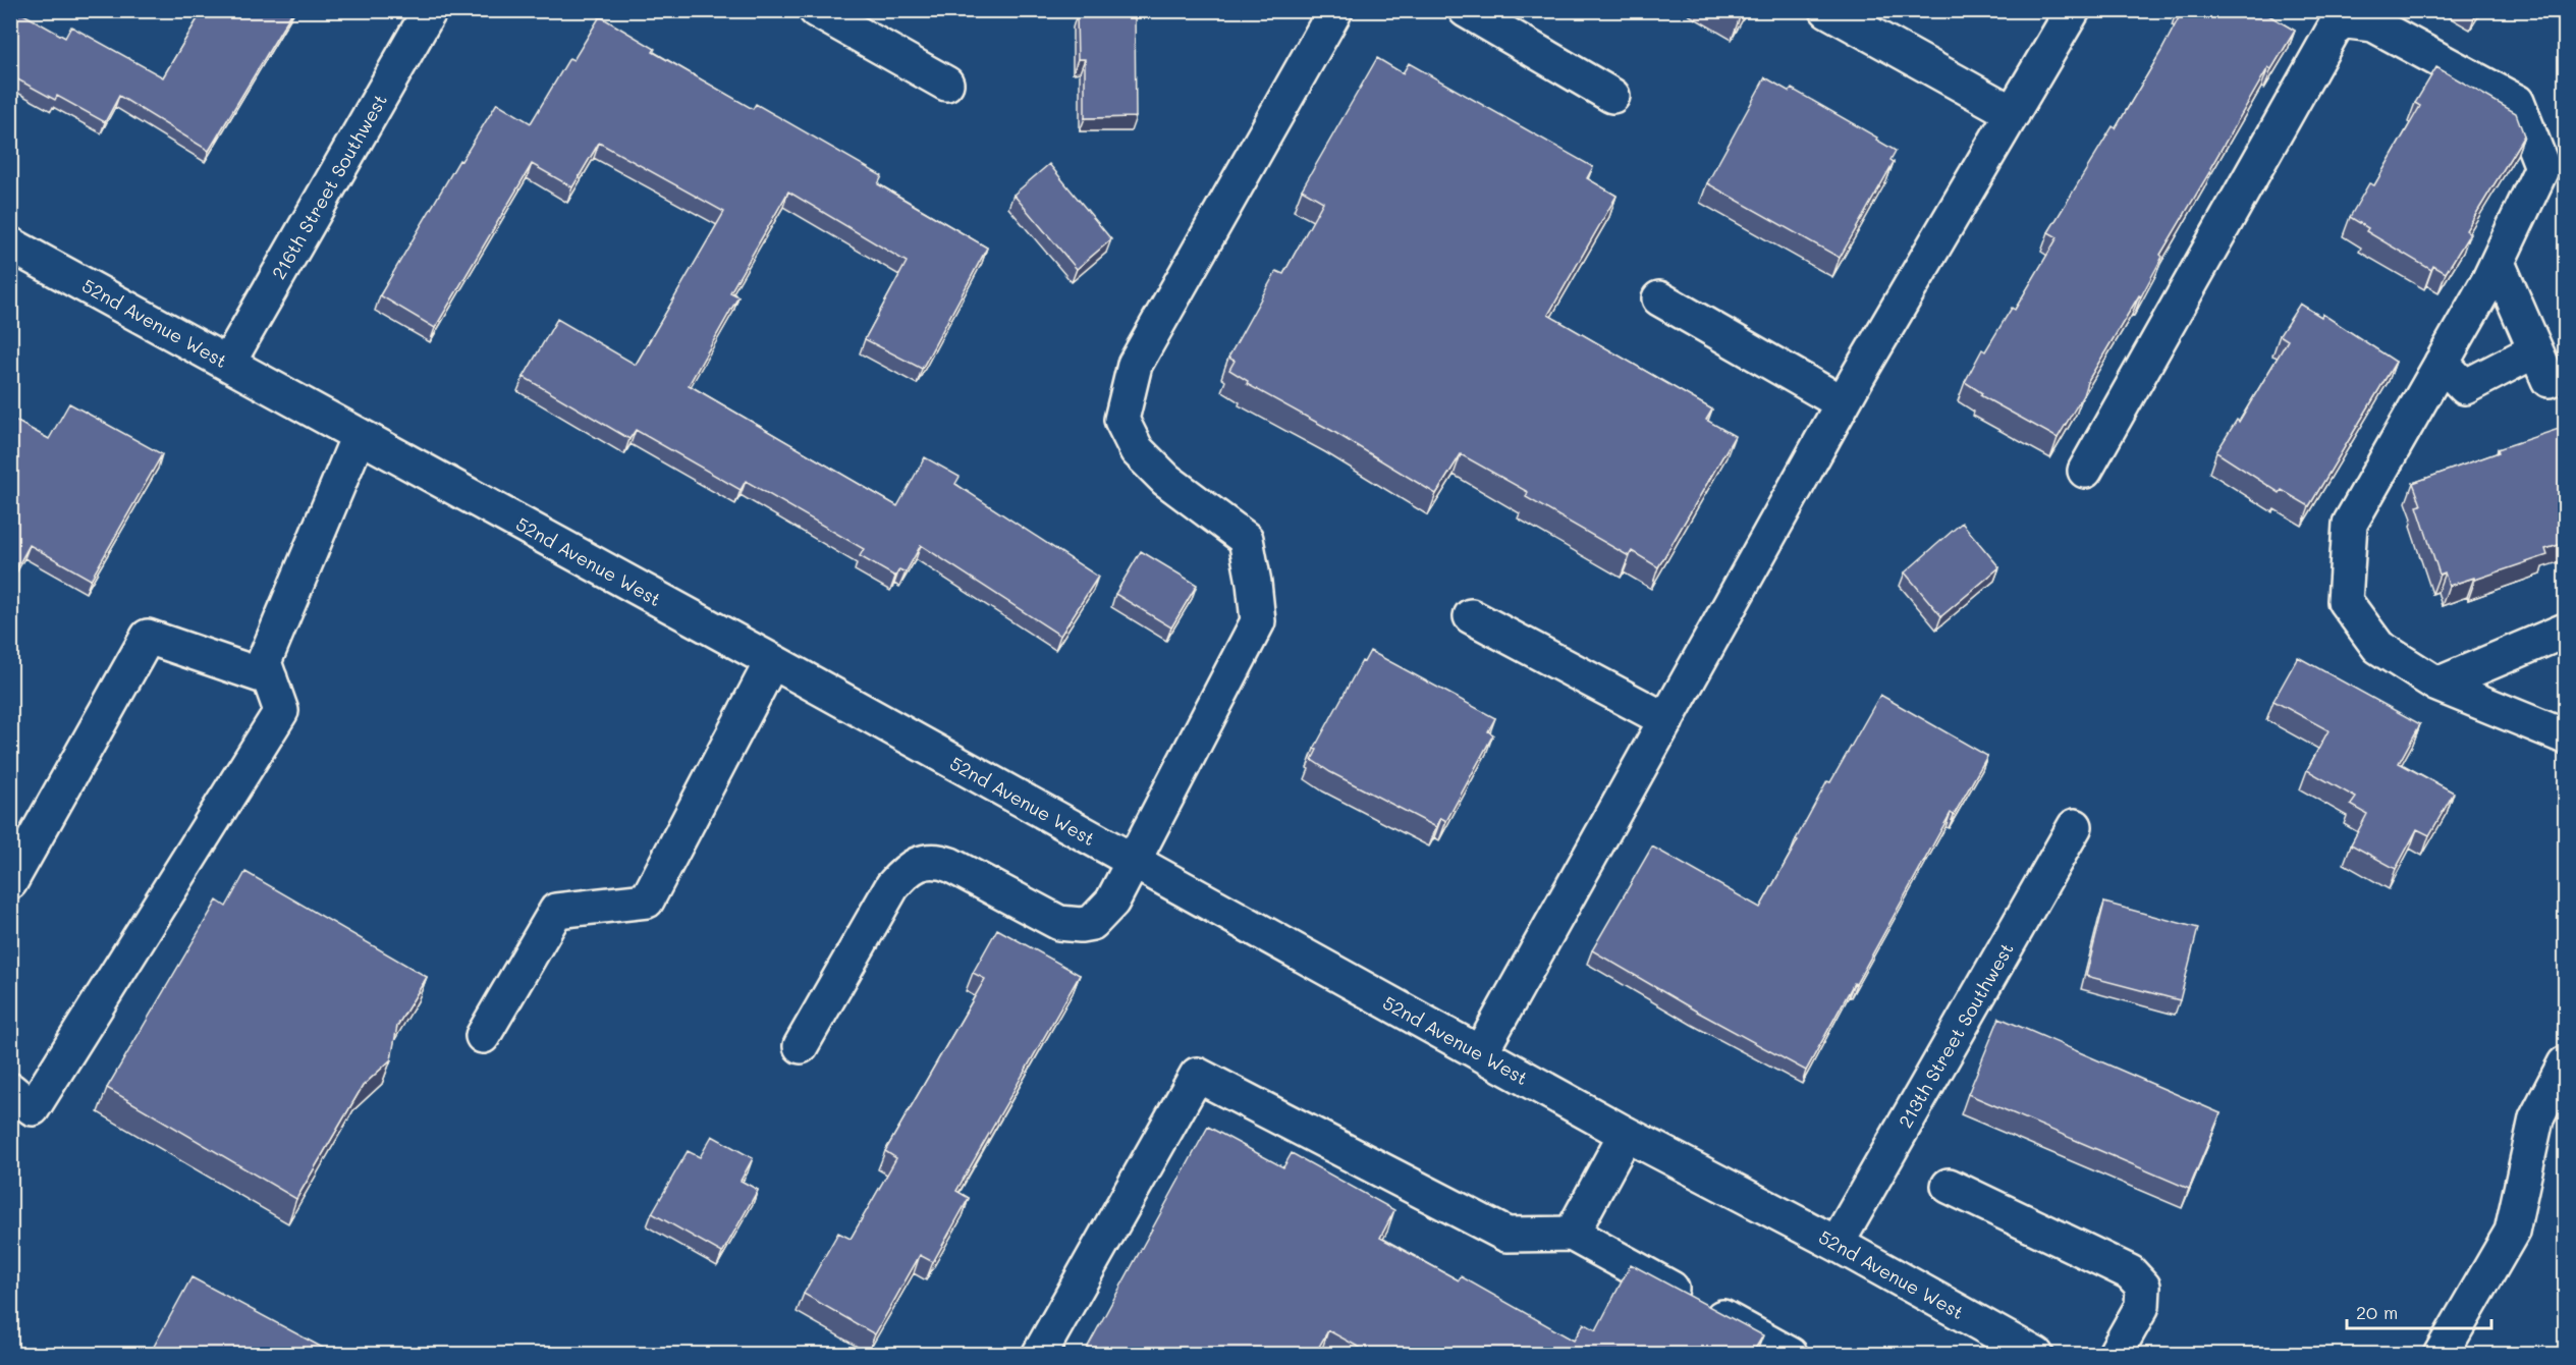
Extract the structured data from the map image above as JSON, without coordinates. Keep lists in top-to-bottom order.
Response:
{
  "streets": {
    "street": ["216th Street Southwest", "52nd Avenue West", "213th Street Southwest"]
  },
  "crossings": [
    ["216th Street Southwest", "52nd Avenue West"],
    ["52nd Avenue West", "213th Street Southwest"]
  ],
  "scale_bar": "20 m"
}
